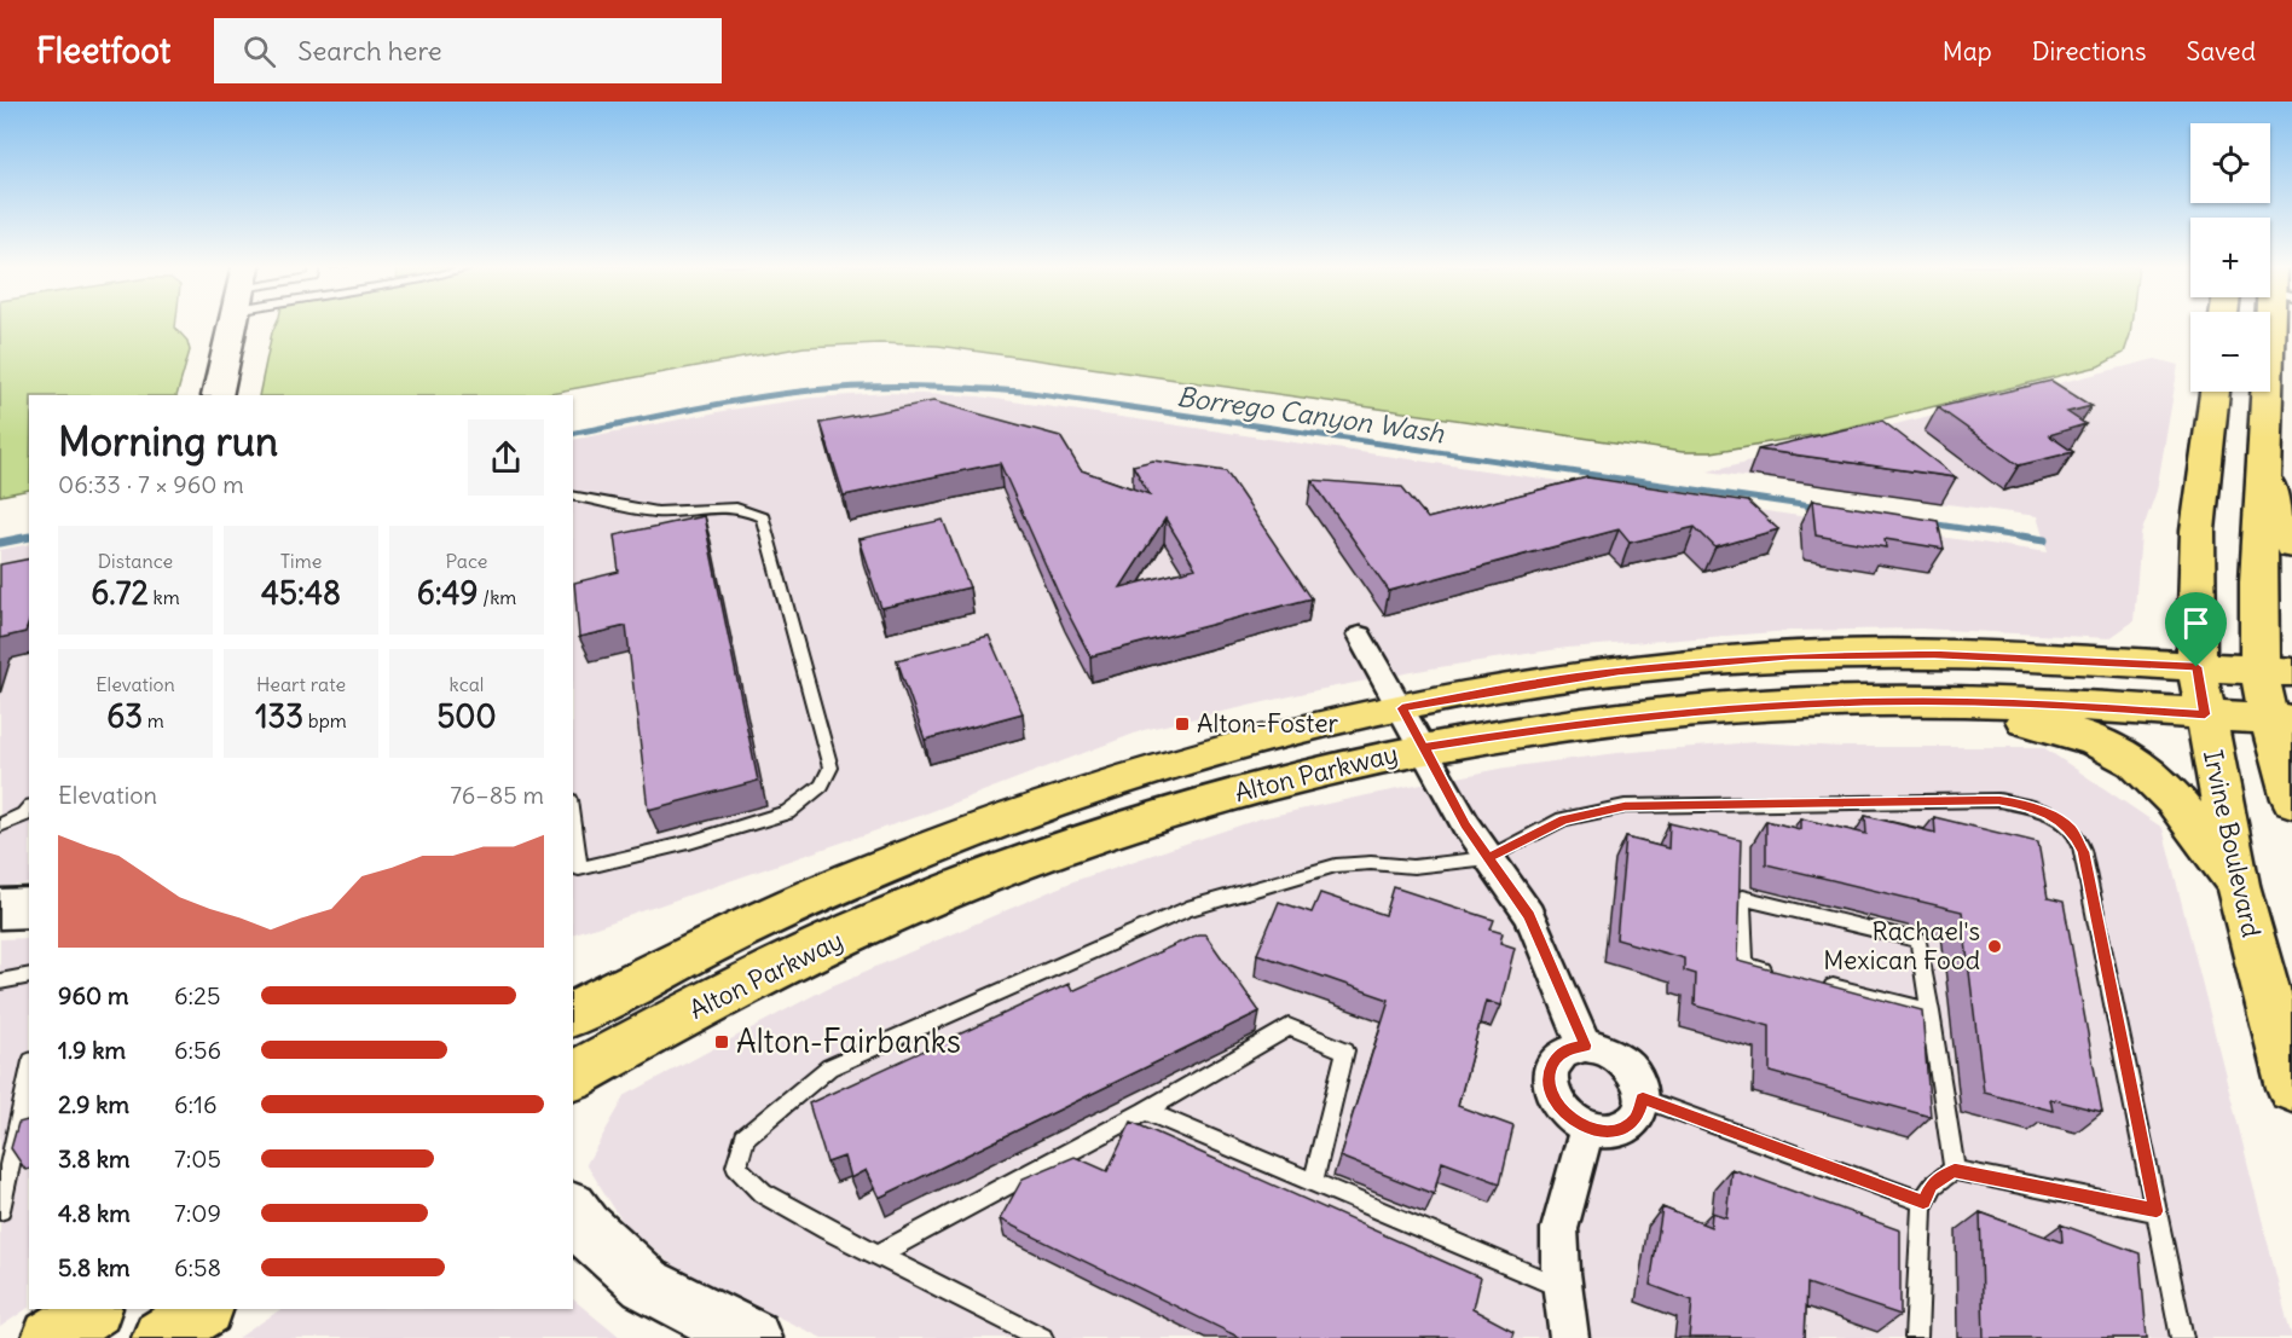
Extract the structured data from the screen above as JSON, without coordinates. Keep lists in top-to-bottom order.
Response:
{
  "streets": {
    "main road": ["Alton Parkway", "Irvine Boulevard"]
  },
  "crossings": [
    ["Alton Parkway", "Irvine Boulevard"]
  ],
  "water": ["Borrego Canyon Wash"],
  "places": {
    "transit": ["Alton-Foster", "Alton-Fairbanks"],
    "other": ["Rachael's Mexican Food"]
  },
  "page": {
    "header": "Fleetfoot",
    "search": "Search here",
    "nav": ["Map", "Directions", "Saved"],
    "map_buttons": ["+", "−"],
    "heading": ["Morning run", "06:33 · 7 × 960 m"],
    "stats": [
      ["Distance", "6.72 km"],
      ["Time", "45:48"],
      ["Pace", "6:49 /km"],
      ["Elevation", "63 m"],
      ["Heart rate", "133 bpm"],
      ["kcal", "500"]
    ],
    "chart": ["Elevation", "76–85 m"],
    "list": [
      {
        "name": "960 m",
        "note": "6:25"
      },
      {
        "name": "1.9 km",
        "note": "6:56"
      },
      {
        "name": "2.9 km",
        "note": "6:16"
      },
      {
        "name": "3.8 km",
        "note": "7:05"
      },
      {
        "name": "4.8 km",
        "note": "7:09"
      },
      {
        "name": "5.8 km",
        "note": "6:58"
      }
    ]
  }
}
